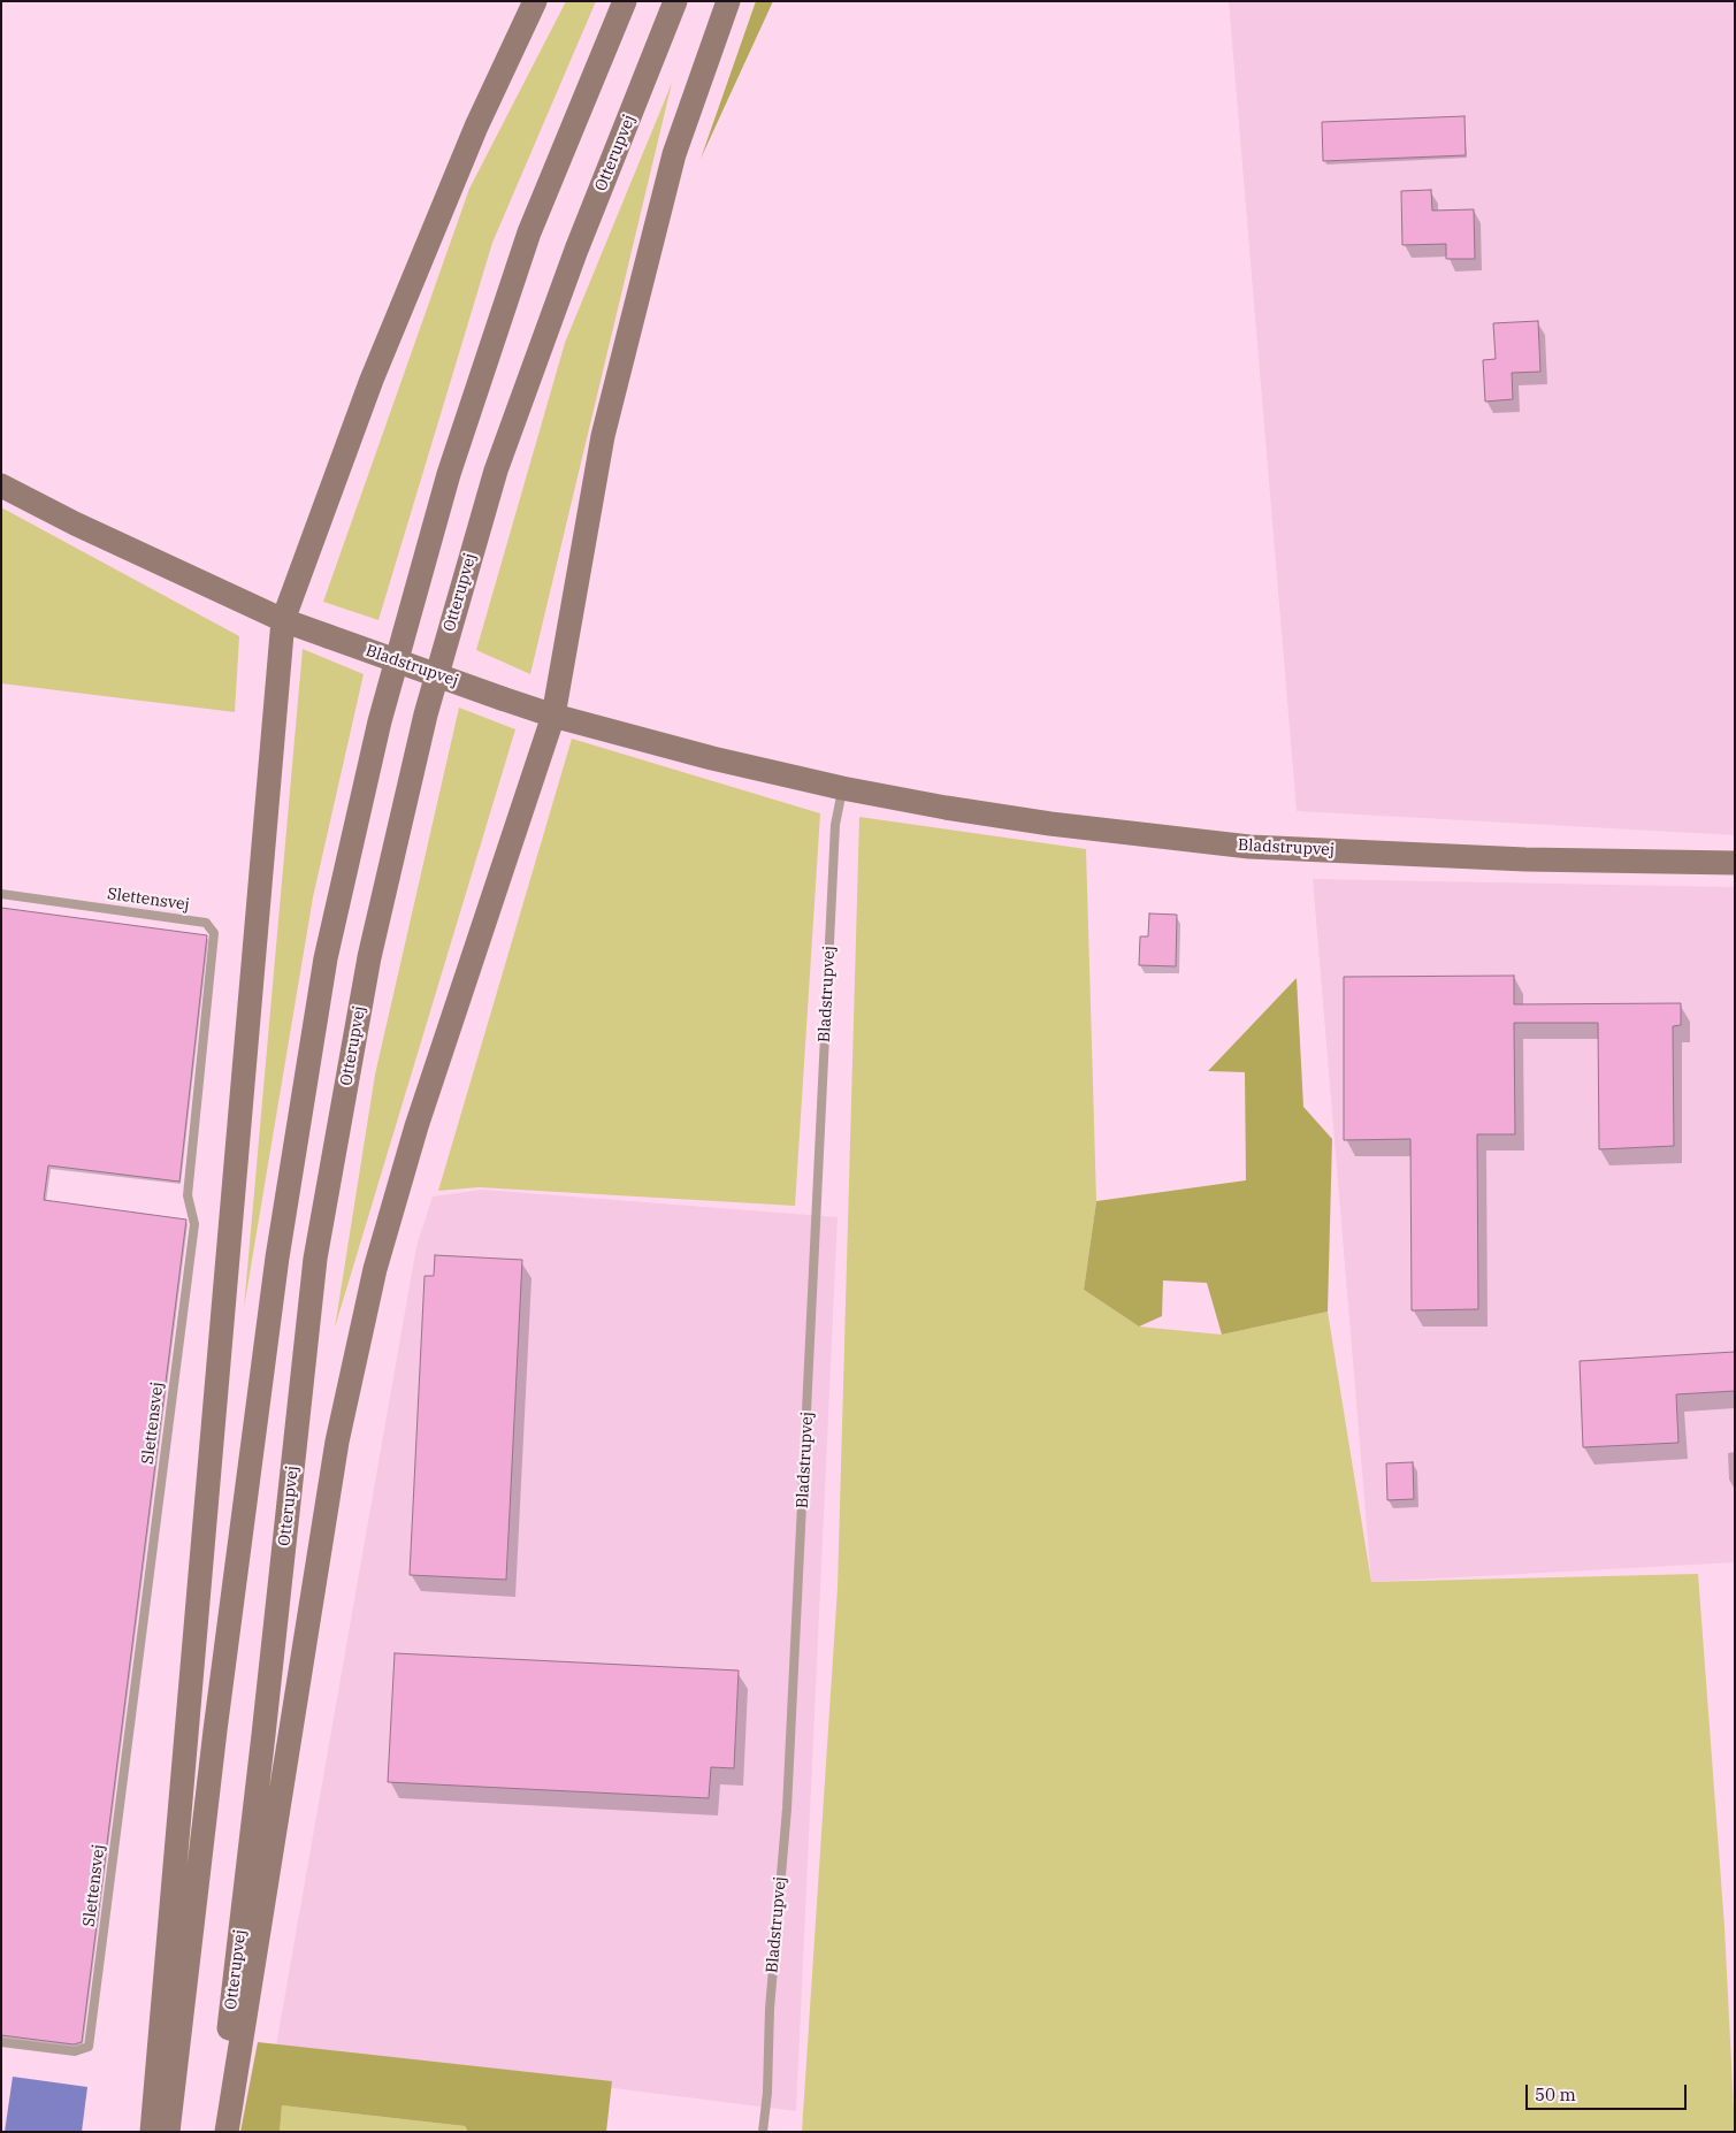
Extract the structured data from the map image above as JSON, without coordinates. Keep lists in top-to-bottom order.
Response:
{
  "streets": {
    "main road": ["Otterupvej", "Bladstrupvej"],
    "lane": ["Slettensvej"]
  },
  "scale_bar": "50 m"
}
